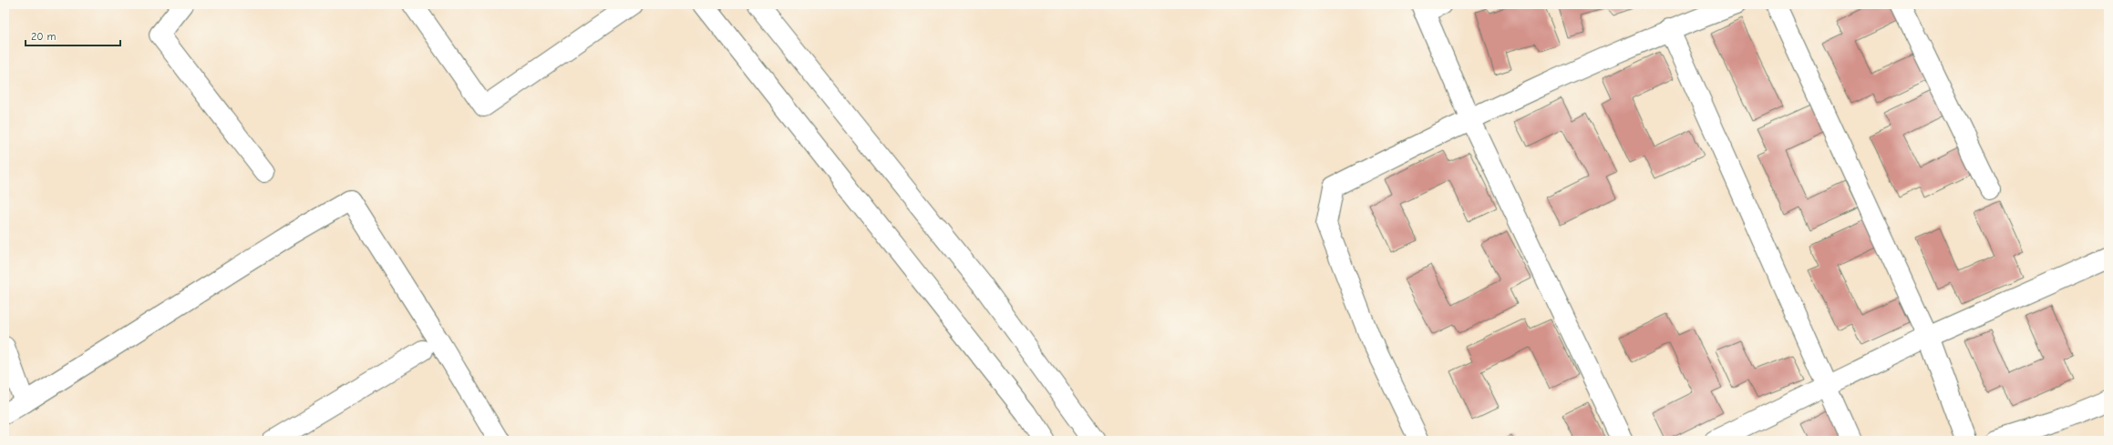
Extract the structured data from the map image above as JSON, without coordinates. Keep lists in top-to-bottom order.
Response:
{
  "scale_bar": "20 m"
}
